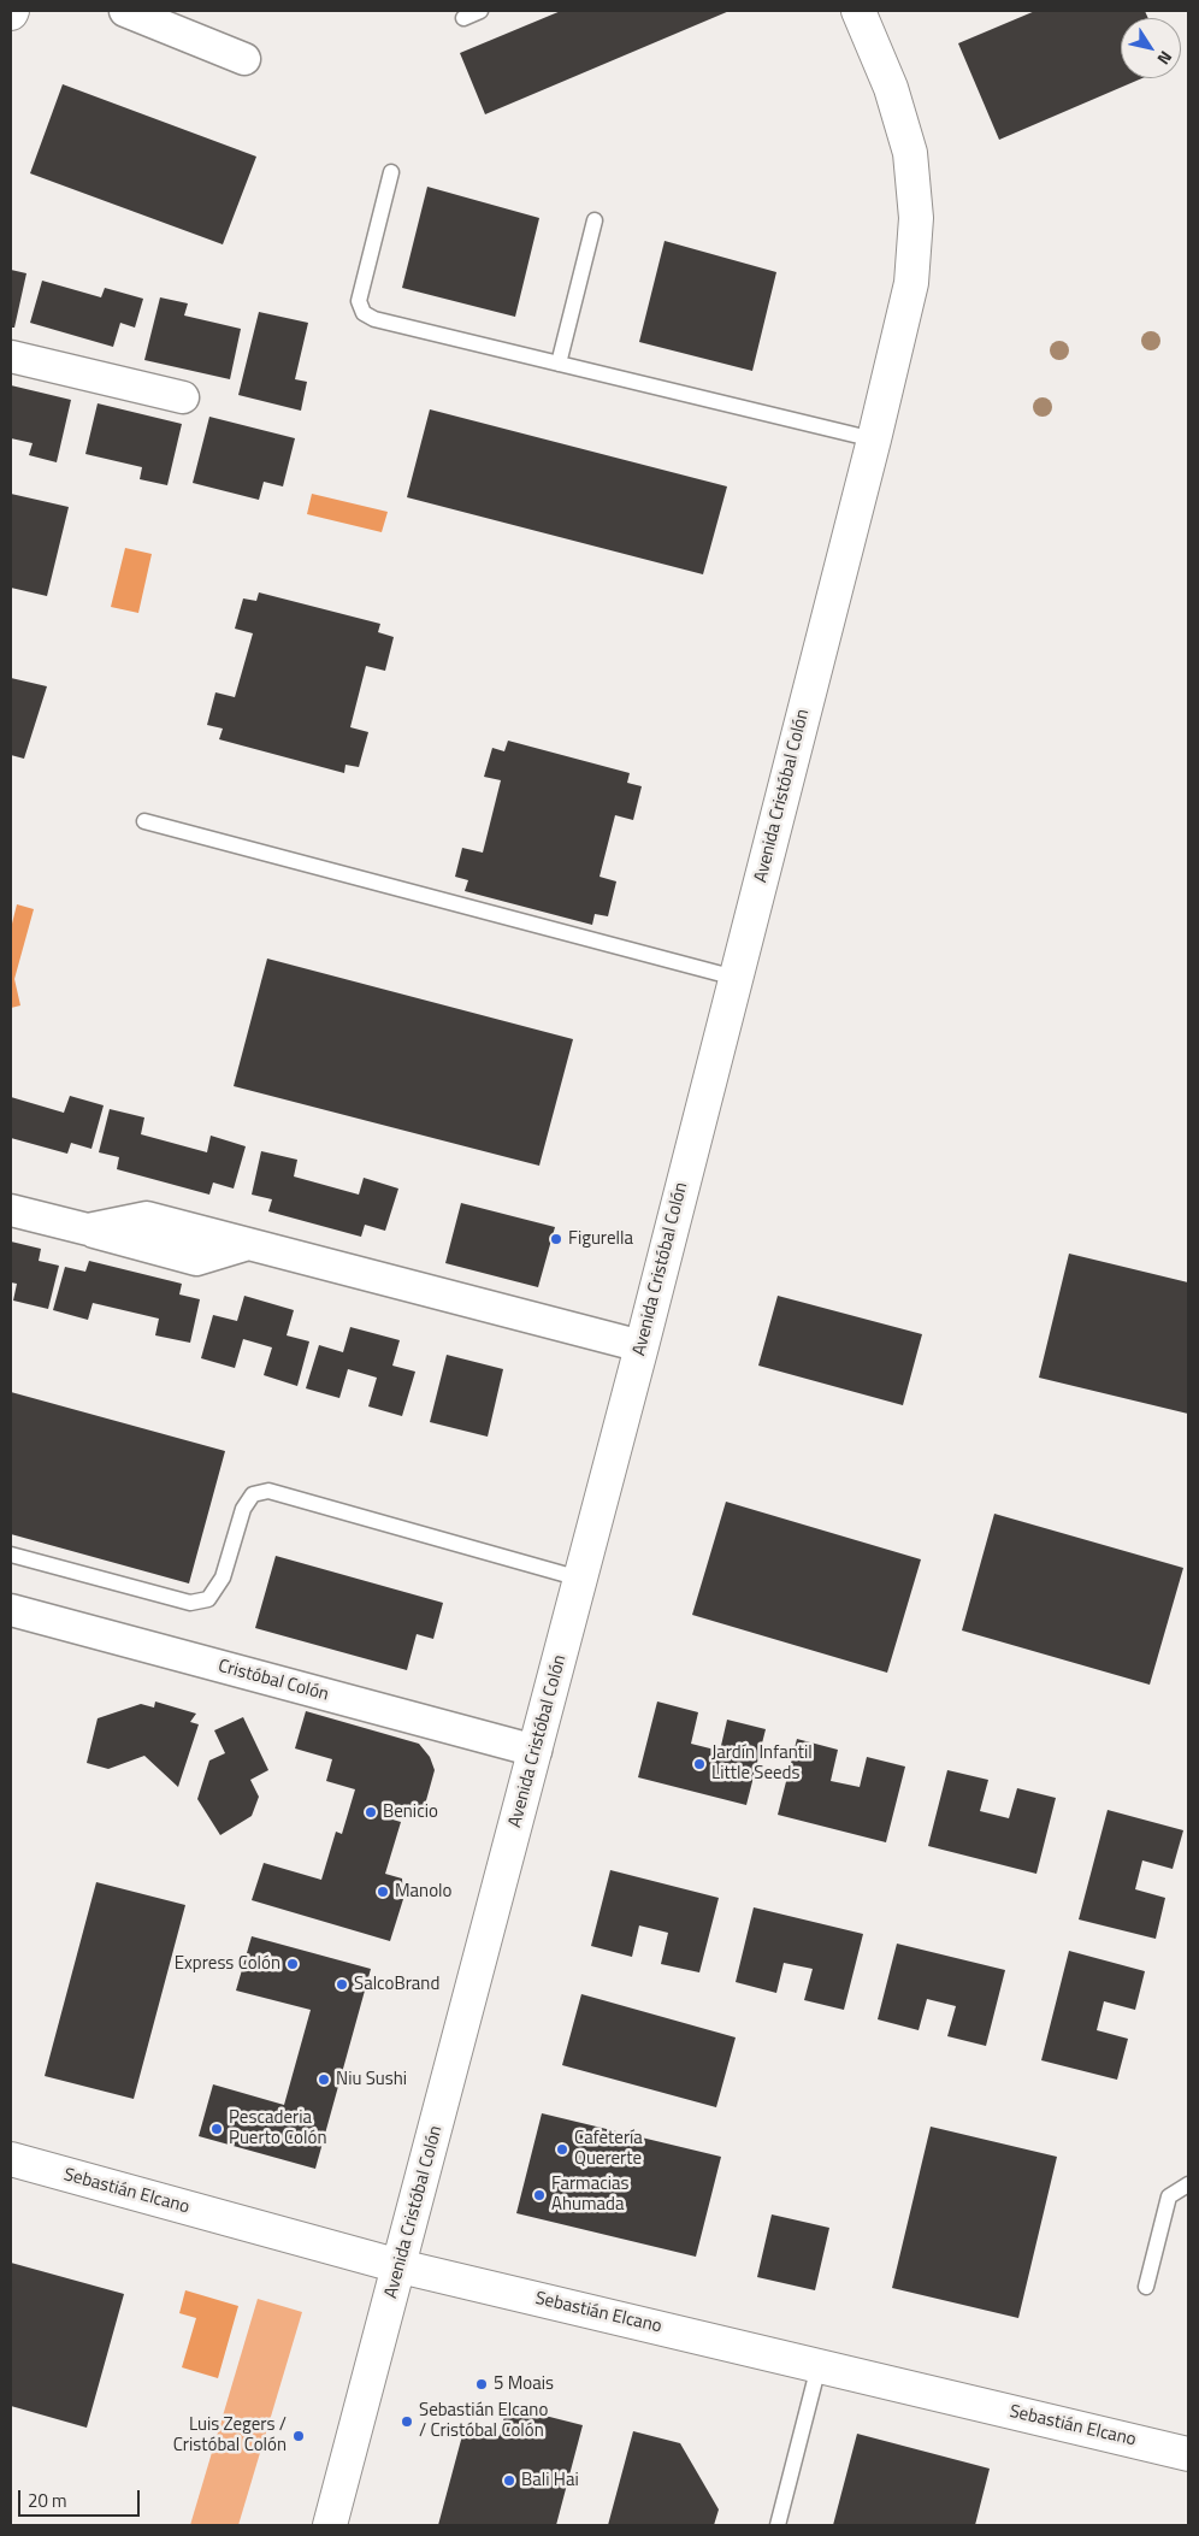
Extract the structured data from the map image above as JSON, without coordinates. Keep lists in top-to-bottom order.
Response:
{
  "streets": {
    "main road": ["Avenida Cristóbal Colón", "Sebastián Elcano"],
    "street": ["Cristóbal Colón"]
  },
  "crossings": [
    ["Avenida Cristóbal Colón", "Cristóbal Colón"],
    ["Avenida Cristóbal Colón", "Sebastián Elcano"]
  ],
  "places": [
    "Figurella",
    "Jardín Infantil Little Seeds",
    "Benicio",
    "Manolo",
    "Express Colón",
    "SalcoBrand",
    "Niu Sushi",
    "Pescaderia Puerto Colón",
    "Cafetería Quererte",
    "Farmacias Ahumada",
    "5 Moais",
    "Sebastián Elcano / Cristóbal Colón",
    "Luis Zegers / Cristóbal Colón",
    "Bali Hai"
  ],
  "scale_bar": "20 m",
  "north": "bottom right"
}
